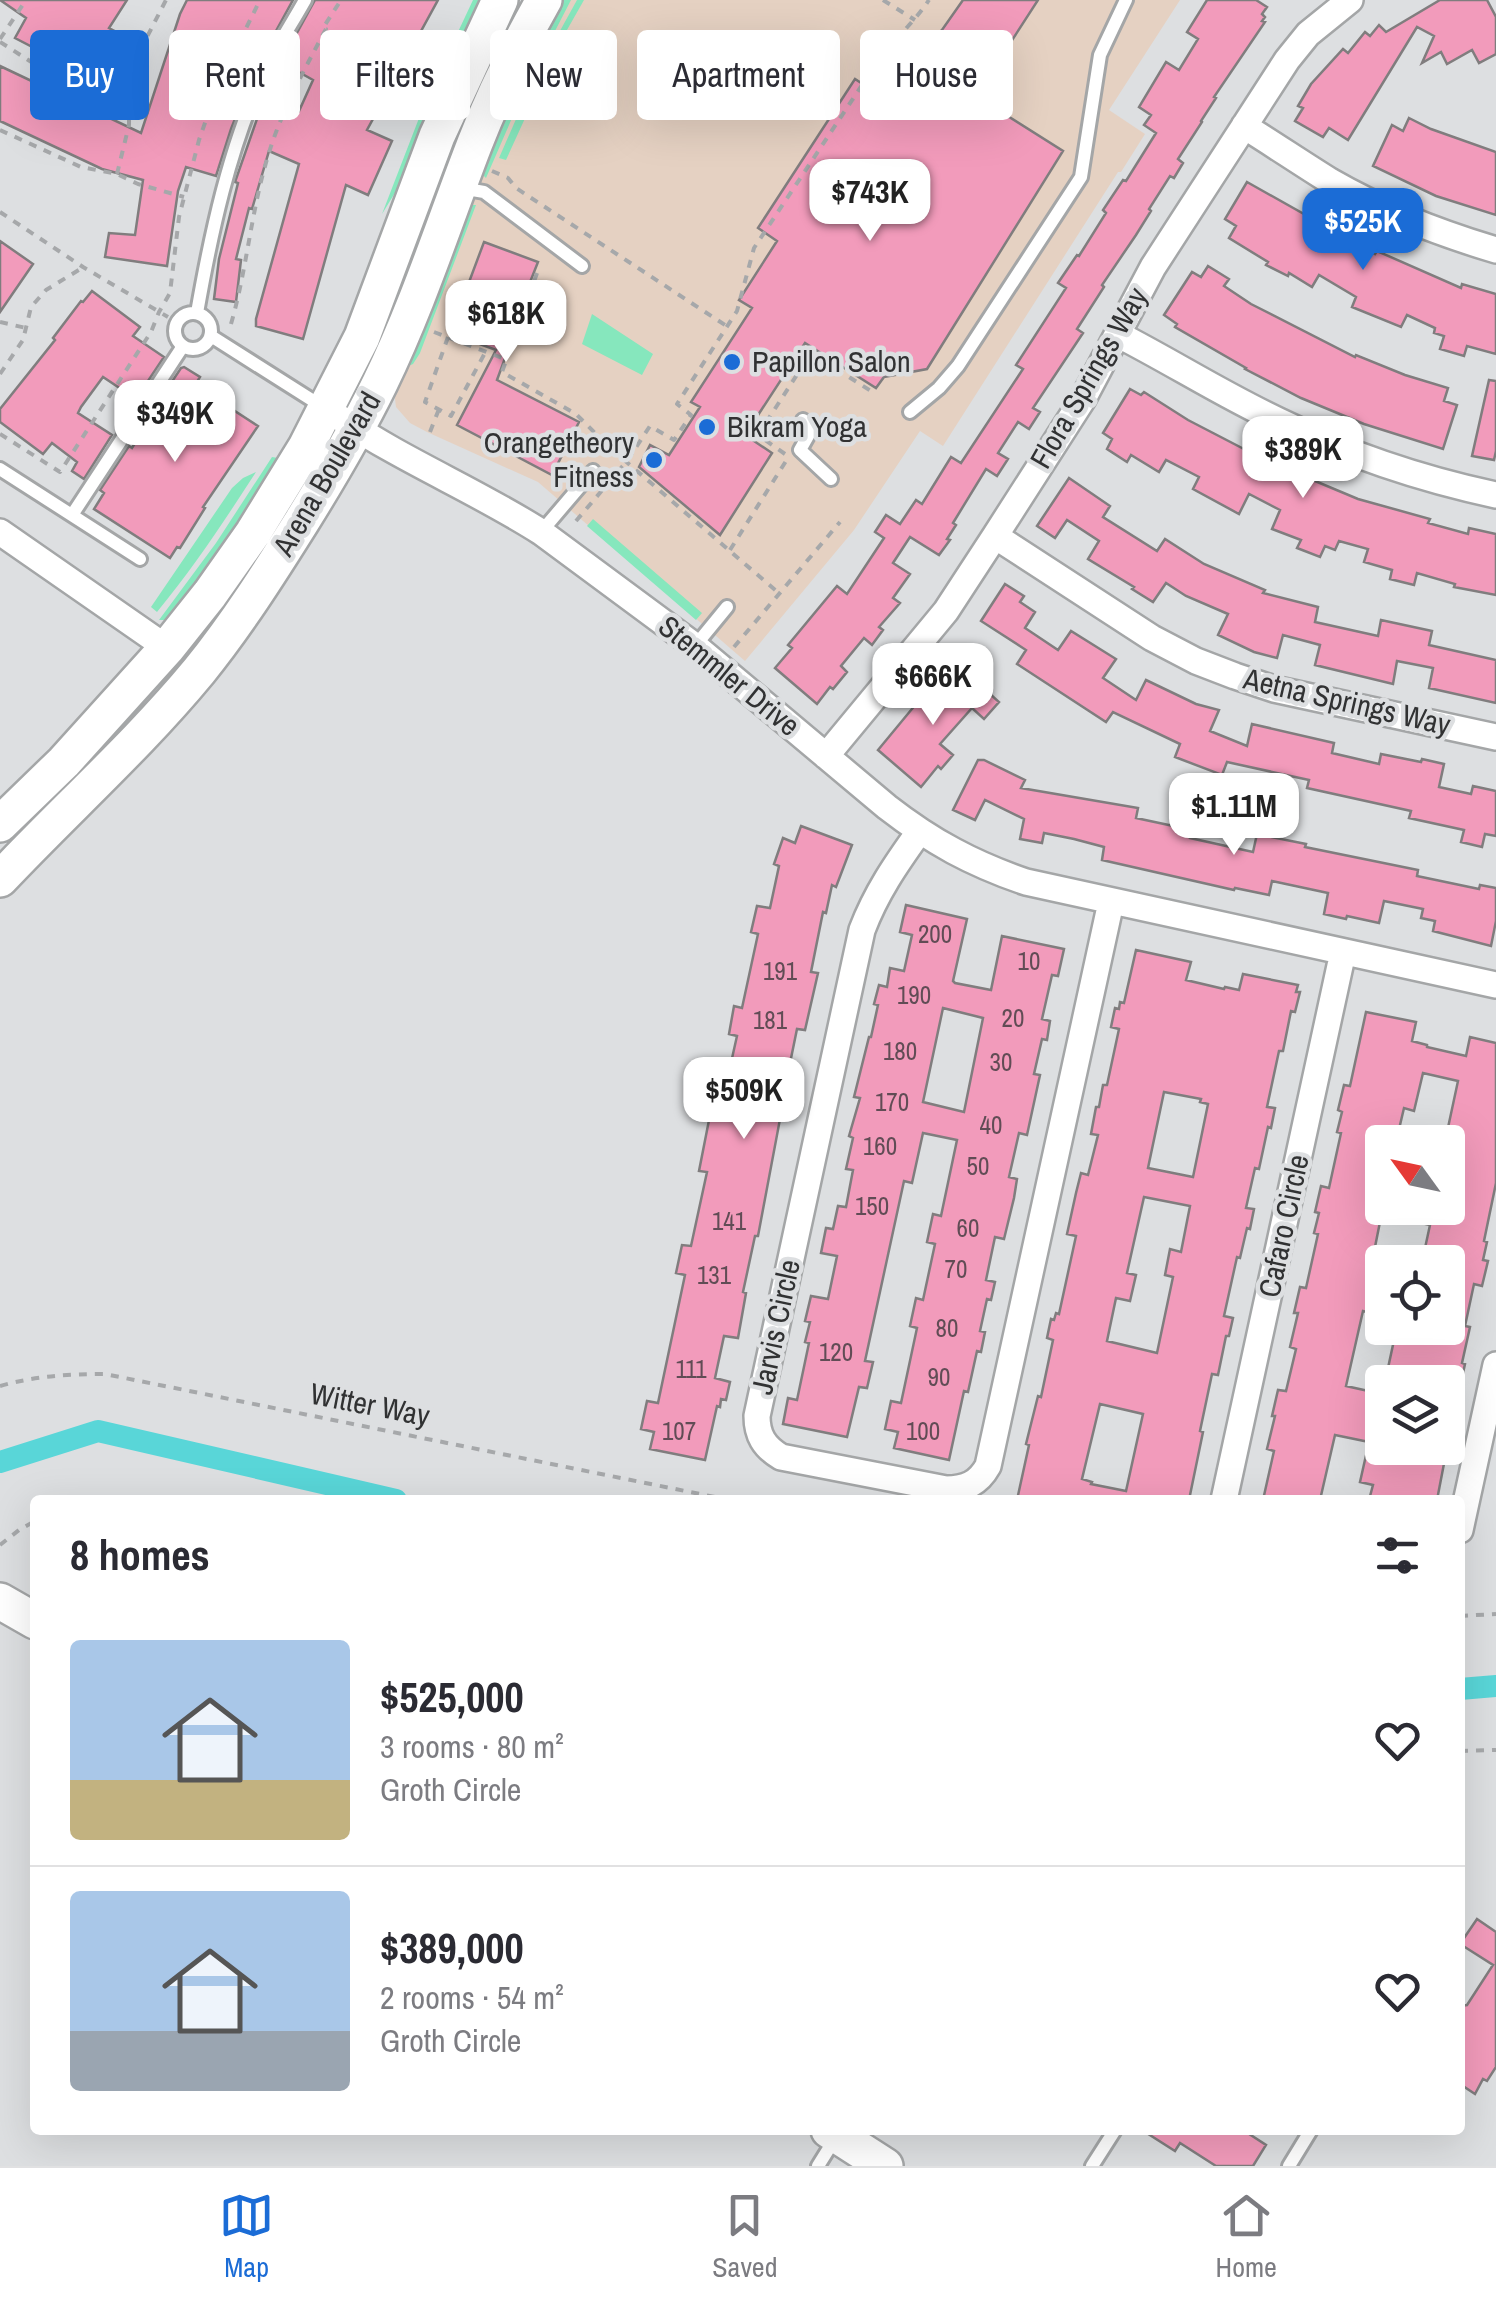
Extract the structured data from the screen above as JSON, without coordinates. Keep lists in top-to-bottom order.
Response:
{
  "streets": {
    "main road": ["Arena Boulevard"],
    "street": [
      "Flora Springs Way",
      "Stemmler Drive",
      "Aetna Springs Way",
      "Cafaro Circle",
      "Jarvis Circle"
    ],
    "path": ["Witter Way"]
  },
  "crossings": [
    ["Flora Springs Way", "Stemmler Drive"],
    ["Flora Springs Way", "Aetna Springs Way"],
    ["Arena Boulevard", "Stemmler Drive"],
    ["Stemmler Drive", "Cafaro Circle"],
    ["Stemmler Drive", "Jarvis Circle"]
  ],
  "places": ["Papillon Salon", "Bikram Yoga", "Orangetheory Fitness"],
  "house_numbers": [
    "200",
    "10",
    "191",
    "190",
    "20",
    "181",
    "180",
    "30",
    "170",
    "40",
    "160",
    "50",
    "150",
    "141",
    "60",
    "70",
    "131",
    "80",
    "120",
    "111",
    "90",
    "107",
    "100"
  ],
  "north": "top left",
  "page": {
    "chip": [
      "Buy",
      "Rent",
      "Filters",
      "New",
      "Apartment",
      "House"
    ],
    "price": [
      "$743K",
      "$525K",
      "$618K",
      "$349K",
      "$389K",
      "$666K",
      "$1.11M",
      "$509K"
    ],
    "heading": "8 homes",
    "list": [
      {
        "name": "$525,000",
        "note": "3 rooms · 80 m² · Groth Circle"
      },
      {
        "name": "$389,000",
        "note": "2 rooms · 54 m² · Groth Circle"
      }
    ],
    "tabs": ["Map", "Saved", "Home"]
  }
}
